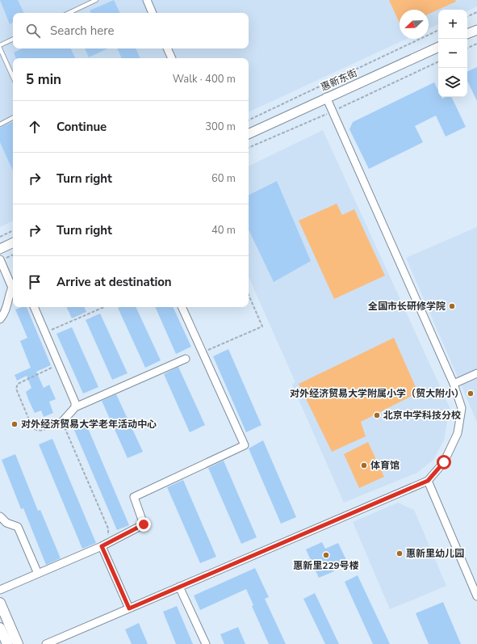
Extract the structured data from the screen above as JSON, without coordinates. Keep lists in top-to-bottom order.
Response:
{
  "streets": {
    "street": ["惠新东街"]
  },
  "places": [
    "全国市长研修学院",
    "对外经济贸易大学附属小学（贸大附小）",
    "北京中学科技分校",
    "对外经济贸易大学老年活动中心",
    "体育馆",
    "惠新里幼儿园",
    "惠新里229号楼"
  ],
  "north": "bottom left",
  "page": {
    "map_buttons": ["+", "−"],
    "search": "Search here",
    "heading": ["5 min", "Walk · 400 m"],
    "list": [
      ["Continue", "300 m"],
      ["Turn right", "60 m"],
      ["Turn right", "40 m"],
      "Arrive at destination"
    ]
  }
}
